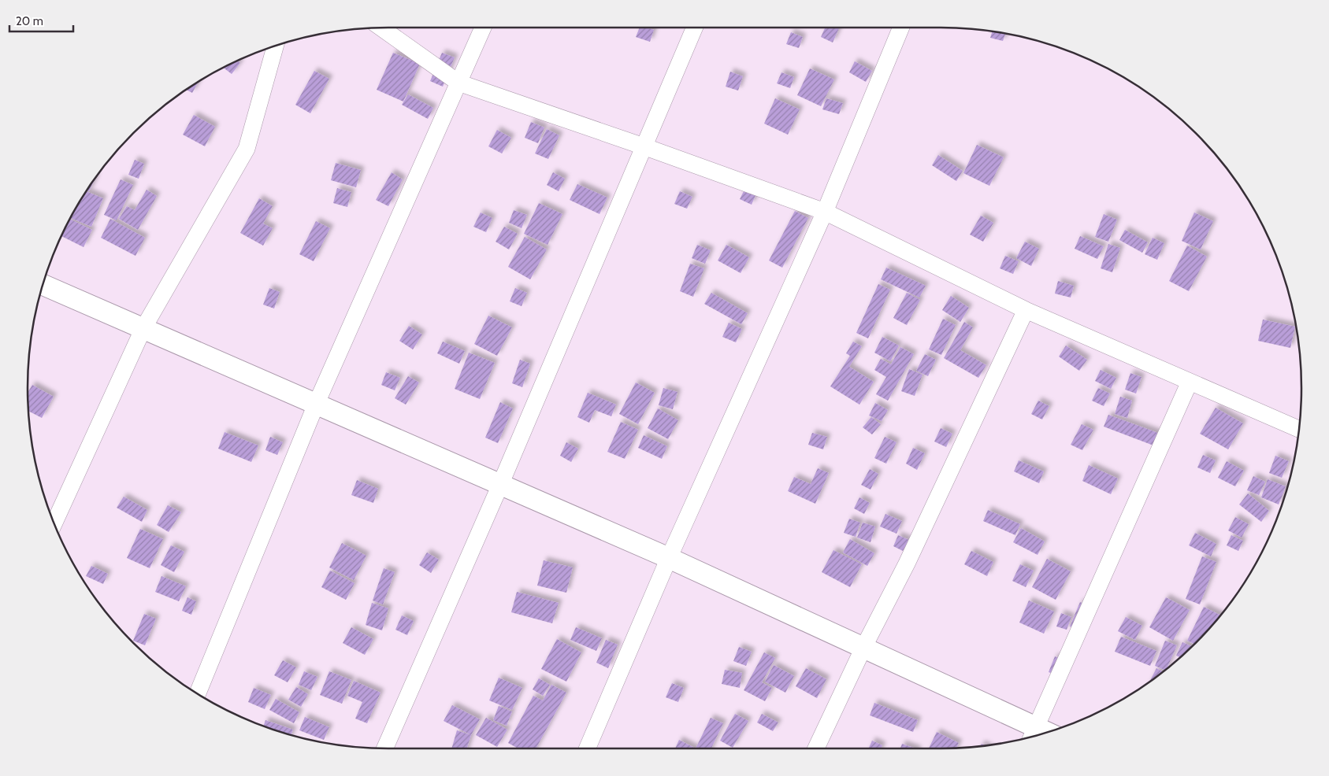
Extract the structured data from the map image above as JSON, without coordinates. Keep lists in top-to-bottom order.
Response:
{
  "scale_bar": "20 m"
}
